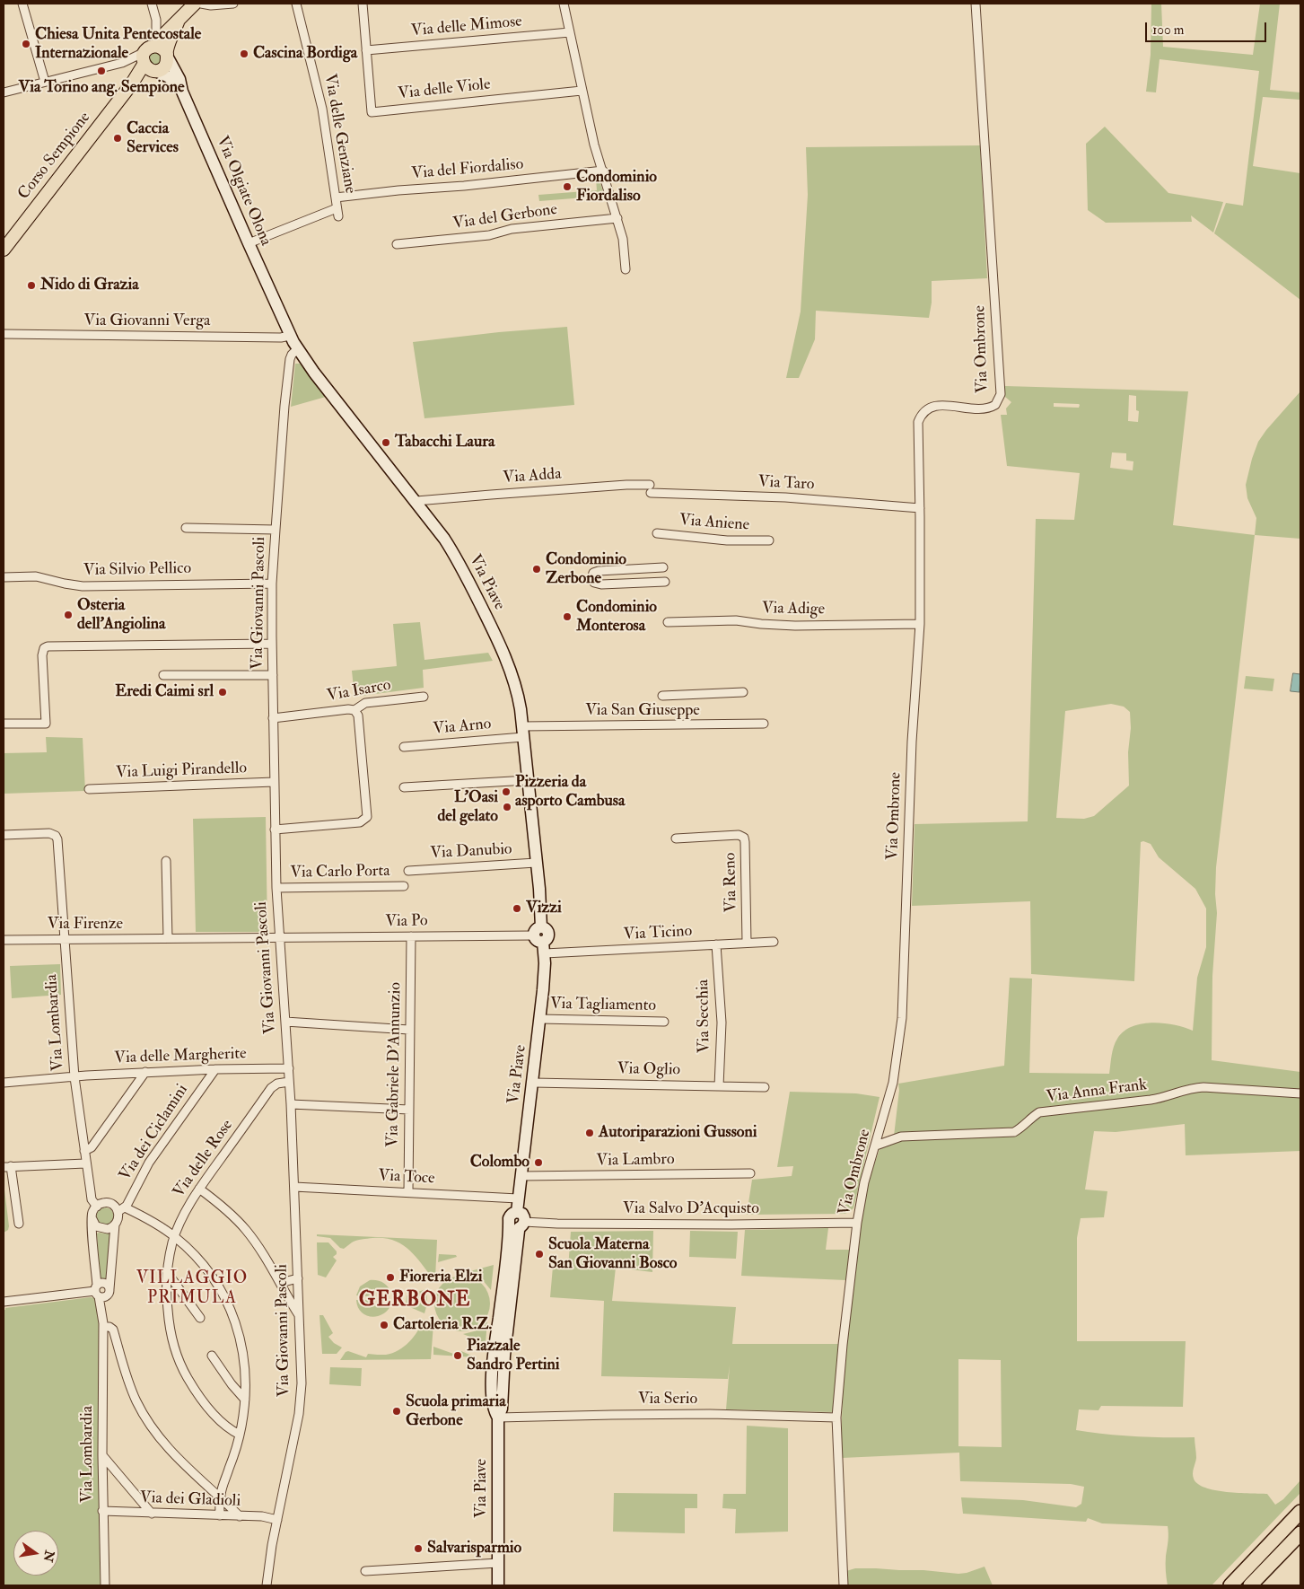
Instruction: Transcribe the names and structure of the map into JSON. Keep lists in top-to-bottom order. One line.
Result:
{"streets":{"main road":["Corso Sempione"],"street":["Via delle Mimose","Via delle Viole","Via delle Genziane","Via del Fiordaliso","Via Olgiate Olona","Via del Gerbone","Via Giovanni Verga","Via Ombrone","Via Adda","Via Taro","Via Aniene","Via Silvio Pellico","Via Piave","Via Giovanni Pascoli","Via Adige","Via Isarco","Via San Giuseppe","Via Arno","Via Luigi Pirandello","Via Danubio","Via Carlo Porta","Via Reno","Via Po","Via Firenze","Via Ticino","Via Tagliamento","Via Secchia","Via Lombardia","Via delle Margherite","Via Gabriele D'Annunzio","Via Oglio","Via Anna Frank","Via dei Ciclamini","Via delle Rose","Via Lambro","Via Toce","Via Salvo D'Acquisto","Via Serio","Via dei Gladioli"]},"crossings":[["Via delle Mimose","Via delle Viole"],["Via delle Genziane","Via del Fiordaliso"],["Via delle Genziane","Via Olgiate Olona"],["Corso Sempione","Via Olgiate Olona"],["Via Olgiate Olona","Via Piave"],["Via Giovanni Verga","Via Piave"],["Via Ombrone","Via Taro"],["Via Ombrone","Via Adige"],["Via Ombrone","Via Anna Frank"],["Via Ombrone","Via Salvo D'Acquisto"],["Via Ombrone","Via Serio"],["Via Adda","Via Taro"],["Via Adda","Via Piave"],["Via Silvio Pellico","Via Giovanni Pascoli"],["Via Piave","Via Giovanni Pascoli"],["Via Piave","Via San Giuseppe"],["Via Piave","Via Arno"],["Via Piave","Via Danubio"],["Via Piave","Via Po"],["Via Piave","Via Ticino"],["Via Piave","Via Tagliamento"],["Via Piave","Via Oglio"],["Via Piave","Via Lambro"],["Via Piave","Via Toce"],["Via Piave","Via Salvo D'Acquisto"],["Via Piave","Via Serio"],["Via Giovanni Pascoli","Via Isarco"],["Via Giovanni Pascoli","Via Luigi Pirandello"],["Via Giovanni Pascoli","Via Carlo Porta"],["Via Giovanni Pascoli","Via Po"],["Via Giovanni Pascoli","Via Firenze"],["Via Giovanni Pascoli","Via delle Margherite"],["Via Giovanni Pascoli","Via delle Rose"],["Via Giovanni Pascoli","Via Toce"],["Via Giovanni Pascoli","Via dei Gladioli"],["Via San Giuseppe","Via Arno"],["Via Reno","Via Ticino"],["Via Po","Via Firenze"],["Via Po","Via Gabriele D'Annunzio"],["Via Firenze","Via Lombardia"],["Via Ticino","Via Secchia"],["Via Secchia","Via Oglio"],["Via Lombardia","Via delle Margherite"],["Via Lombardia","Via dei Ciclamini"],["Via Lombardia","Via dei Gladioli"],["Via delle Margherite","Via dei Ciclamini"],["Via Gabriele D'Annunzio","Via Toce"]],"districts":["VILLAGGIO PRIMULA","GERBONE"],"places":["Chiesa Unita Pentecostale Internazionale","Cascina Bordiga","Via Torino ang. Sempione","Caccia Services","Condominio Fiordaliso","Nido di Grazia","Tabacchi Laura","Condominio Zerbone","Osteria dell'Angiolina","Condominio Monterosa","Eredi Caimi srl","Pizzeria da asporto Cambusa","L'Oasi del gelato","Vizzi","Autoriparazioni Gussoni","Colombo","Scuola Materna San Giovanni Bosco","Fioreria Elzi","Cartoleria R.Z.","Piazzale Sandro Pertini","Scuola primaria Gerbone","Salvarisparmio"],"scale_bar":"100 m","north":"right"}
